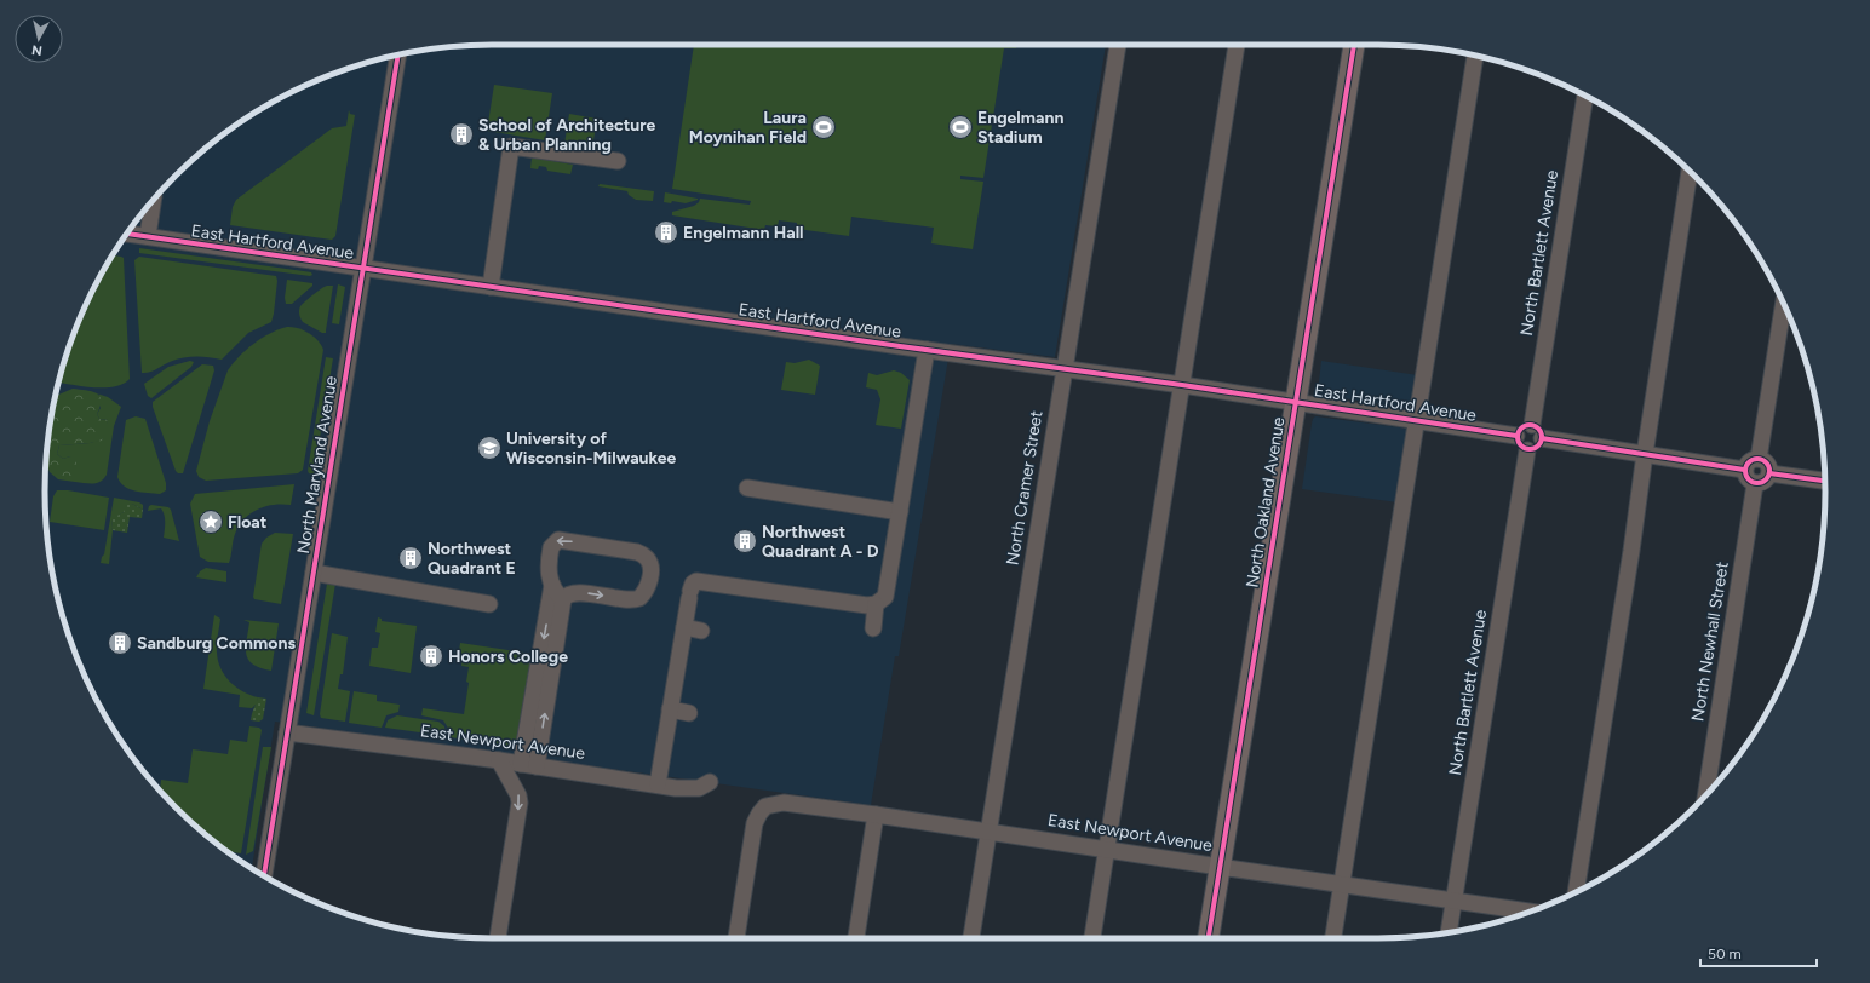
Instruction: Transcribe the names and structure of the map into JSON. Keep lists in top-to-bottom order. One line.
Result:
{"streets":{"main road":["North Oakland Avenue"],"street":["East Hartford Avenue","North Bartlett Avenue","North Maryland Avenue","North Cramer Street","North Newhall Street","East Newport Avenue"]},"crossings":[["East Hartford Avenue","North Bartlett Avenue"],["East Hartford Avenue","North Maryland Avenue"],["East Hartford Avenue","North Cramer Street"],["East Hartford Avenue","North Oakland Avenue"],["North Bartlett Avenue","East Newport Avenue"],["North Maryland Avenue","East Newport Avenue"],["North Cramer Street","East Newport Avenue"],["North Oakland Avenue","East Newport Avenue"]],"places":{"sports":["Laura Moynihan Field","Engelmann Stadium"],"building":["School of Architecture & Urban Planning","Engelmann Hall","Northwest Quadrant A - D","Northwest Quadrant E","Sandburg Commons","Honors College"],"school or university":["University of Wisconsin-Milwaukee"],"place":["Float"]},"scale_bar":"50 m","north":"bottom"}
